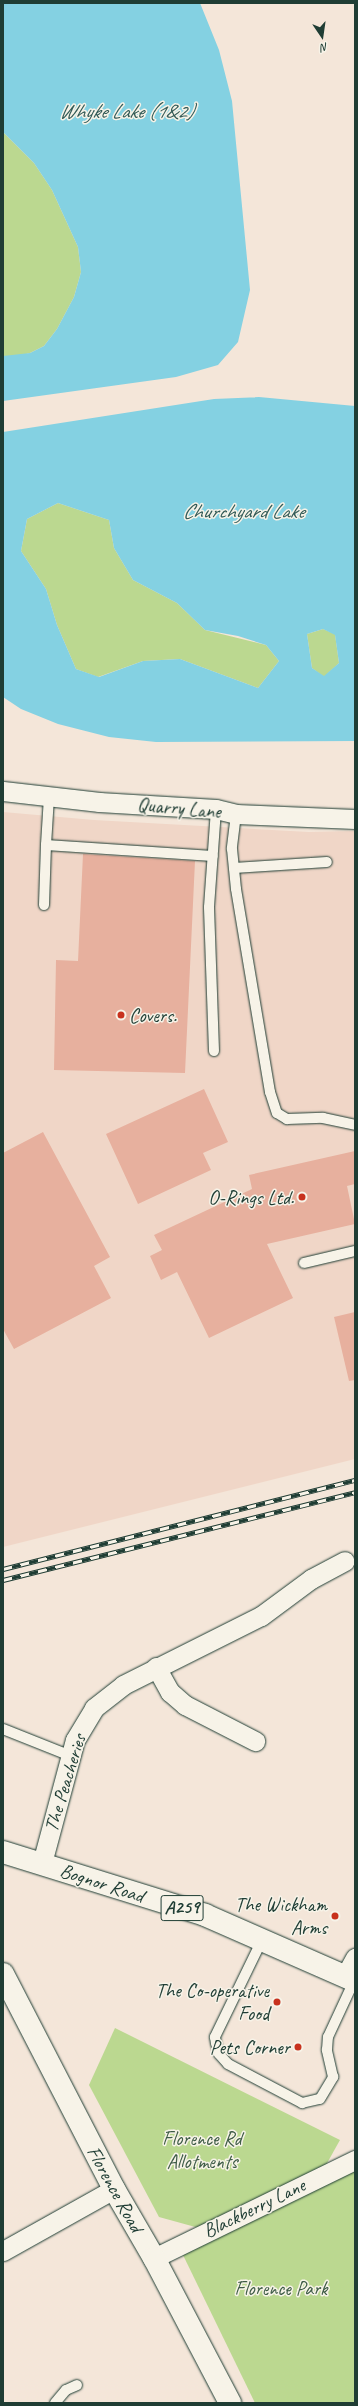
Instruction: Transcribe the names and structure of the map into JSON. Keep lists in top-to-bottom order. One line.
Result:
{"streets":{"street":["Quarry Lane","The Peacheries","Bognor Road","A259","Florence Road","Blackberry Lane"]},"crossings":[["The Peacheries","Bognor Road"],["Florence Road","Blackberry Lane"]],"water":["Whyke Lake (1&2)","Churchyard Lake"],"parks":["Florence Rd Allotments","Florence Park"],"places":["Covers.","O-Rings Ltd.","The Wickham Arms","The Co-operative Food","Pets Corner"],"north":"bottom"}
